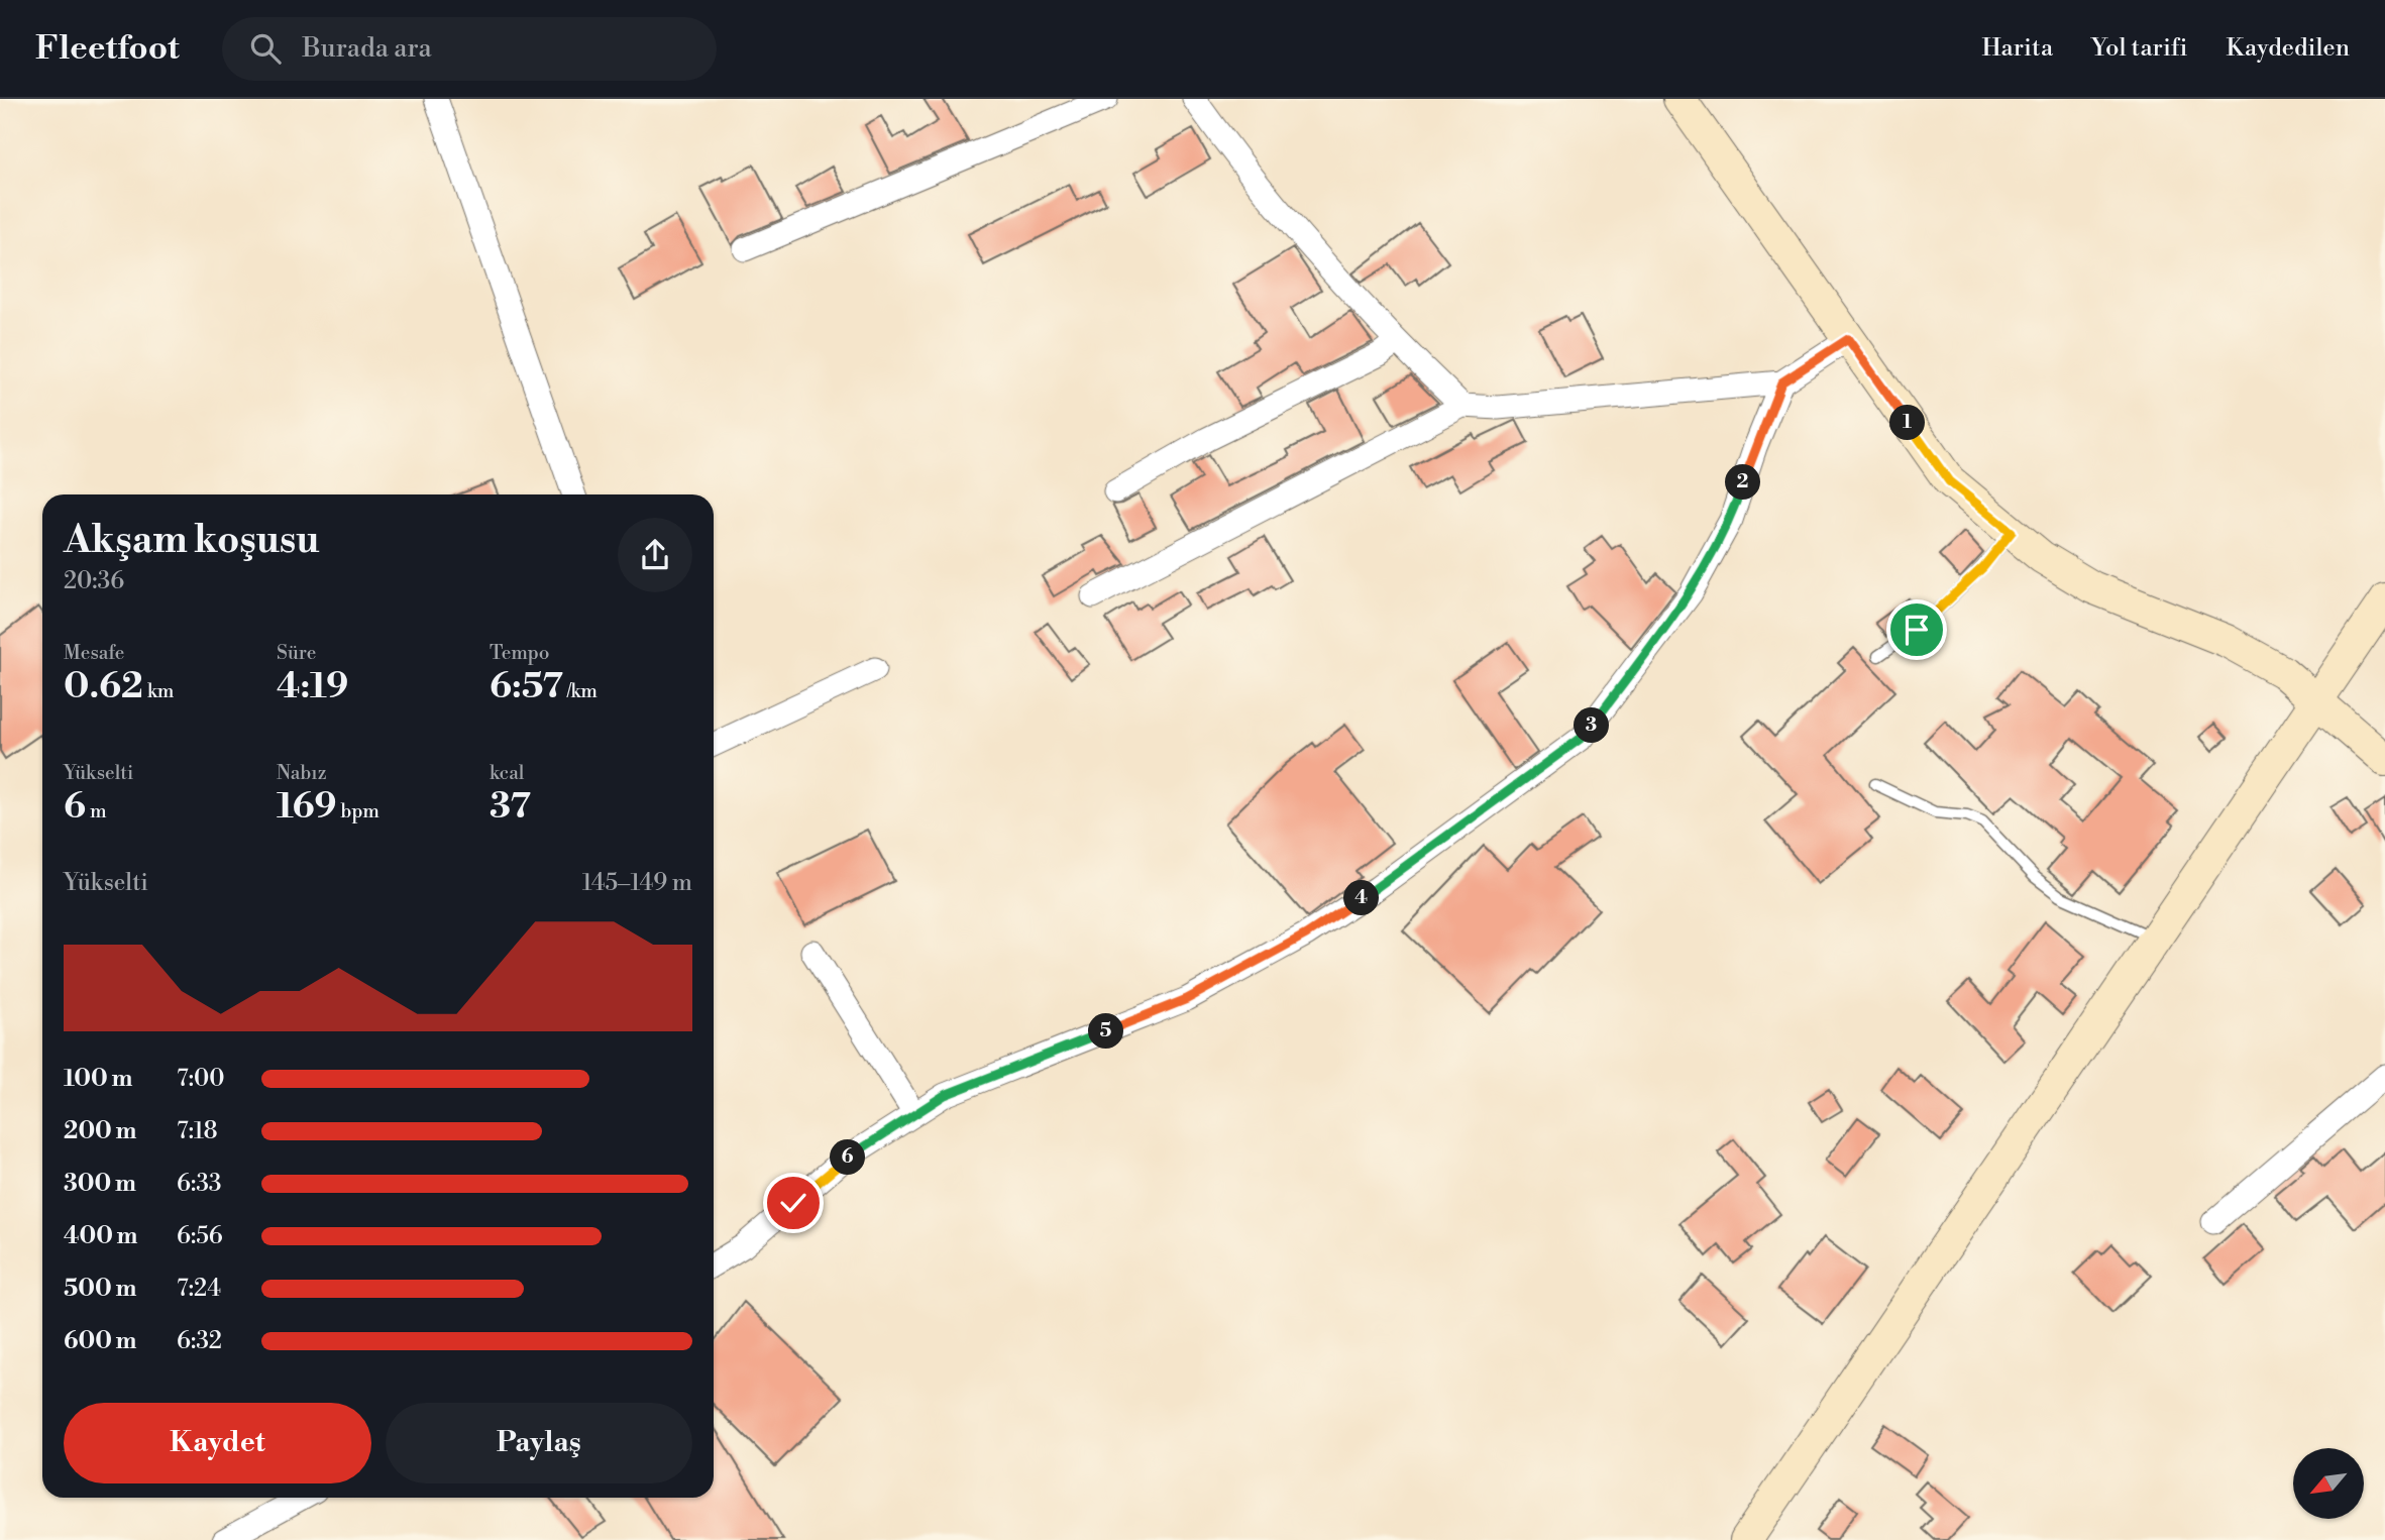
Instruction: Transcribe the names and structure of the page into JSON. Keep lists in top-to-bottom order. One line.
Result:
{"north":"bottom left","page":{"header":"Fleetfoot","search":"Burada ara","nav":["Harita","Yol tarifi","Kaydedilen"],"pins":["1","2","3","4","5","6"],"heading":["Akşam koşusu","20:36"],"stats":[["Mesafe","0.62 km"],["Süre","4:19"],["Tempo","6:57 /km"],["Yükselti","6 m"],["Nabız","169 bpm"],["kcal","37"]],"chart":["Yükselti","145–149 m"],"list":[{"name":"100 m","note":"7:00"},{"name":"200 m","note":"7:18"},{"name":"300 m","note":"6:33"},{"name":"400 m","note":"6:56"},{"name":"500 m","note":"7:24"},{"name":"600 m","note":"6:32"}],"buttons":["Kaydet","Paylaş"]}}
